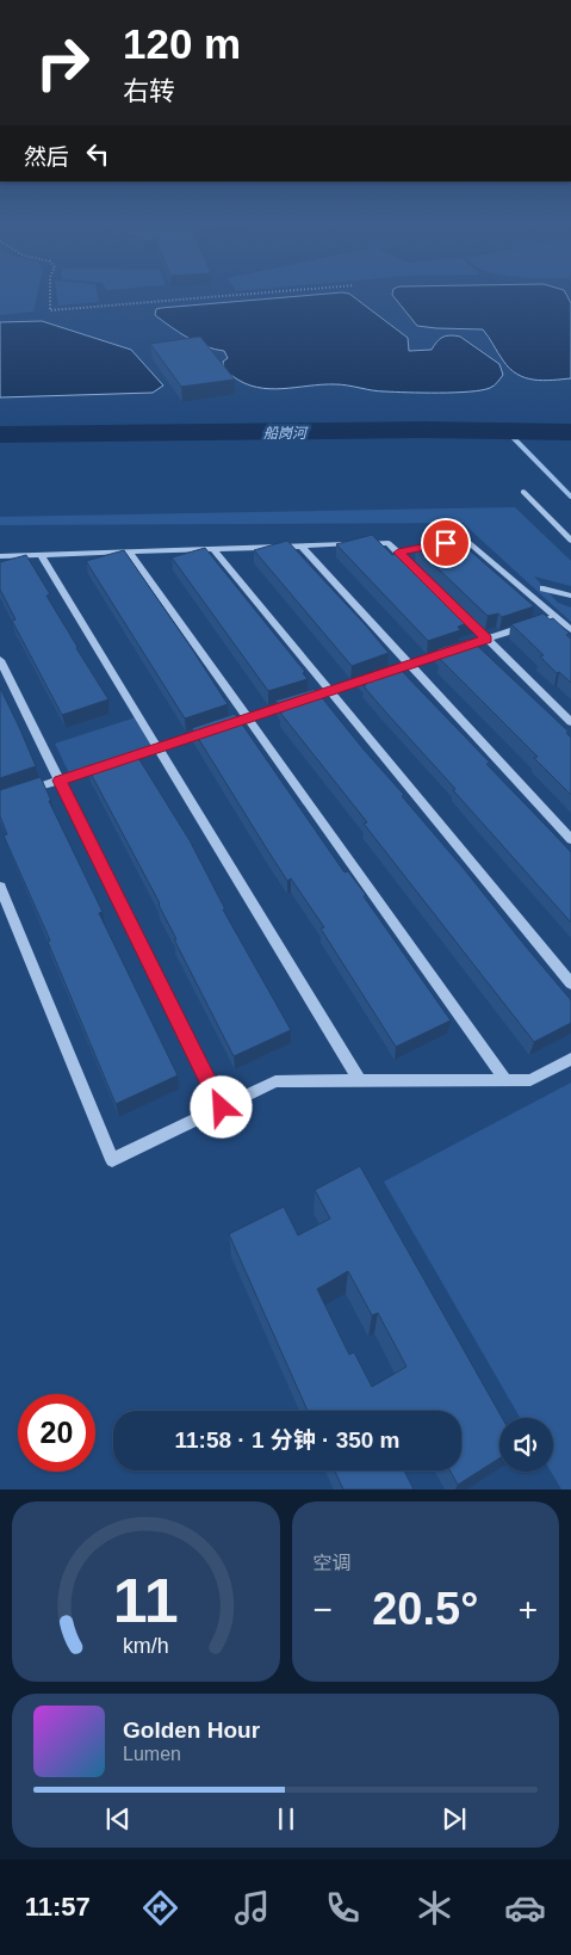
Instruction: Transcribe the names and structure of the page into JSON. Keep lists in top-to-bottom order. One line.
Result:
{"water":["船岗河"],"page":{"turn":["120 m","右转"],"then":"然后","limit":"20","trip":"11:58 · 1 分钟 · 350 m","tile":"空调","heat":["−","20.5°","+"],"song":["Golden Hour","Lumen"],"tabs":"11:57","gauge":["11","km/h"]}}
